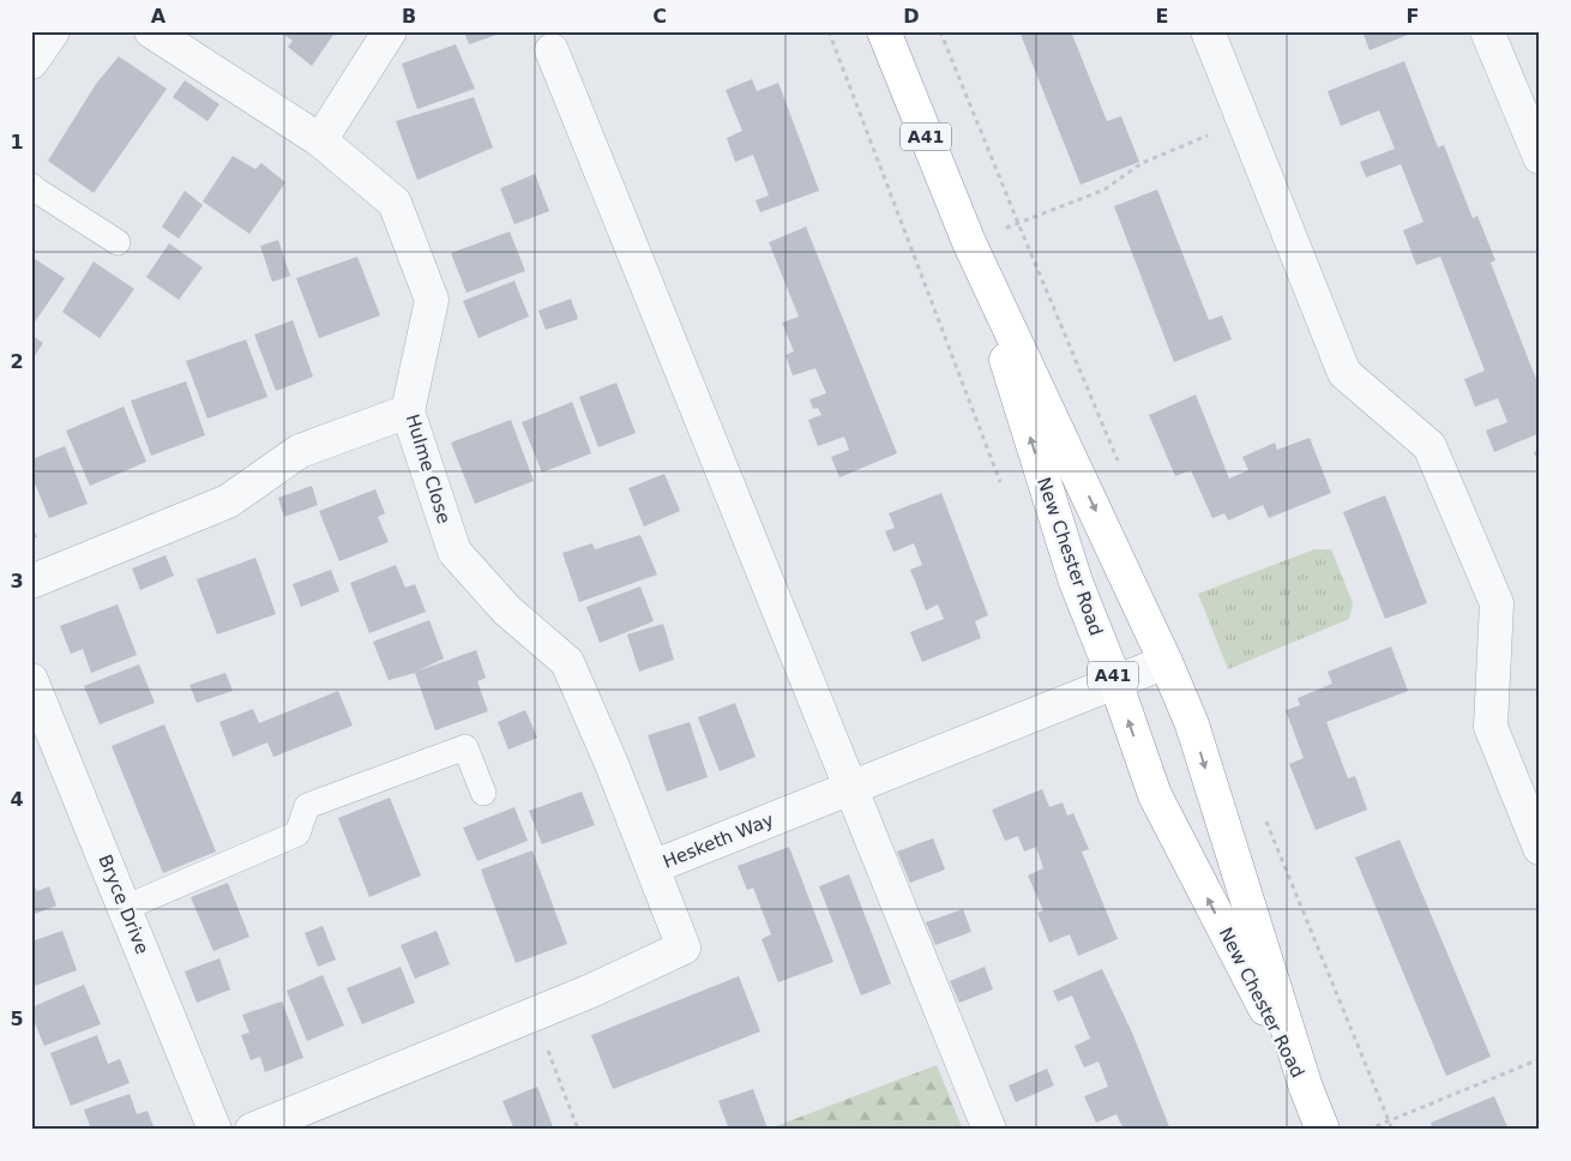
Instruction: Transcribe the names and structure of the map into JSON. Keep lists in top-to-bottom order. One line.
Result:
{"streets":{"highway":["A41","New Chester Road"],"street":["Hulme Close","Hesketh Way","Bryce Drive"]},"crossings":[["Hulme Close","Hesketh Way"],["New Chester Road","Hesketh Way"]],"grid":{"columns":["A","B","C","D","E","F"],"rows":["1","2","3","4","5"]}}
